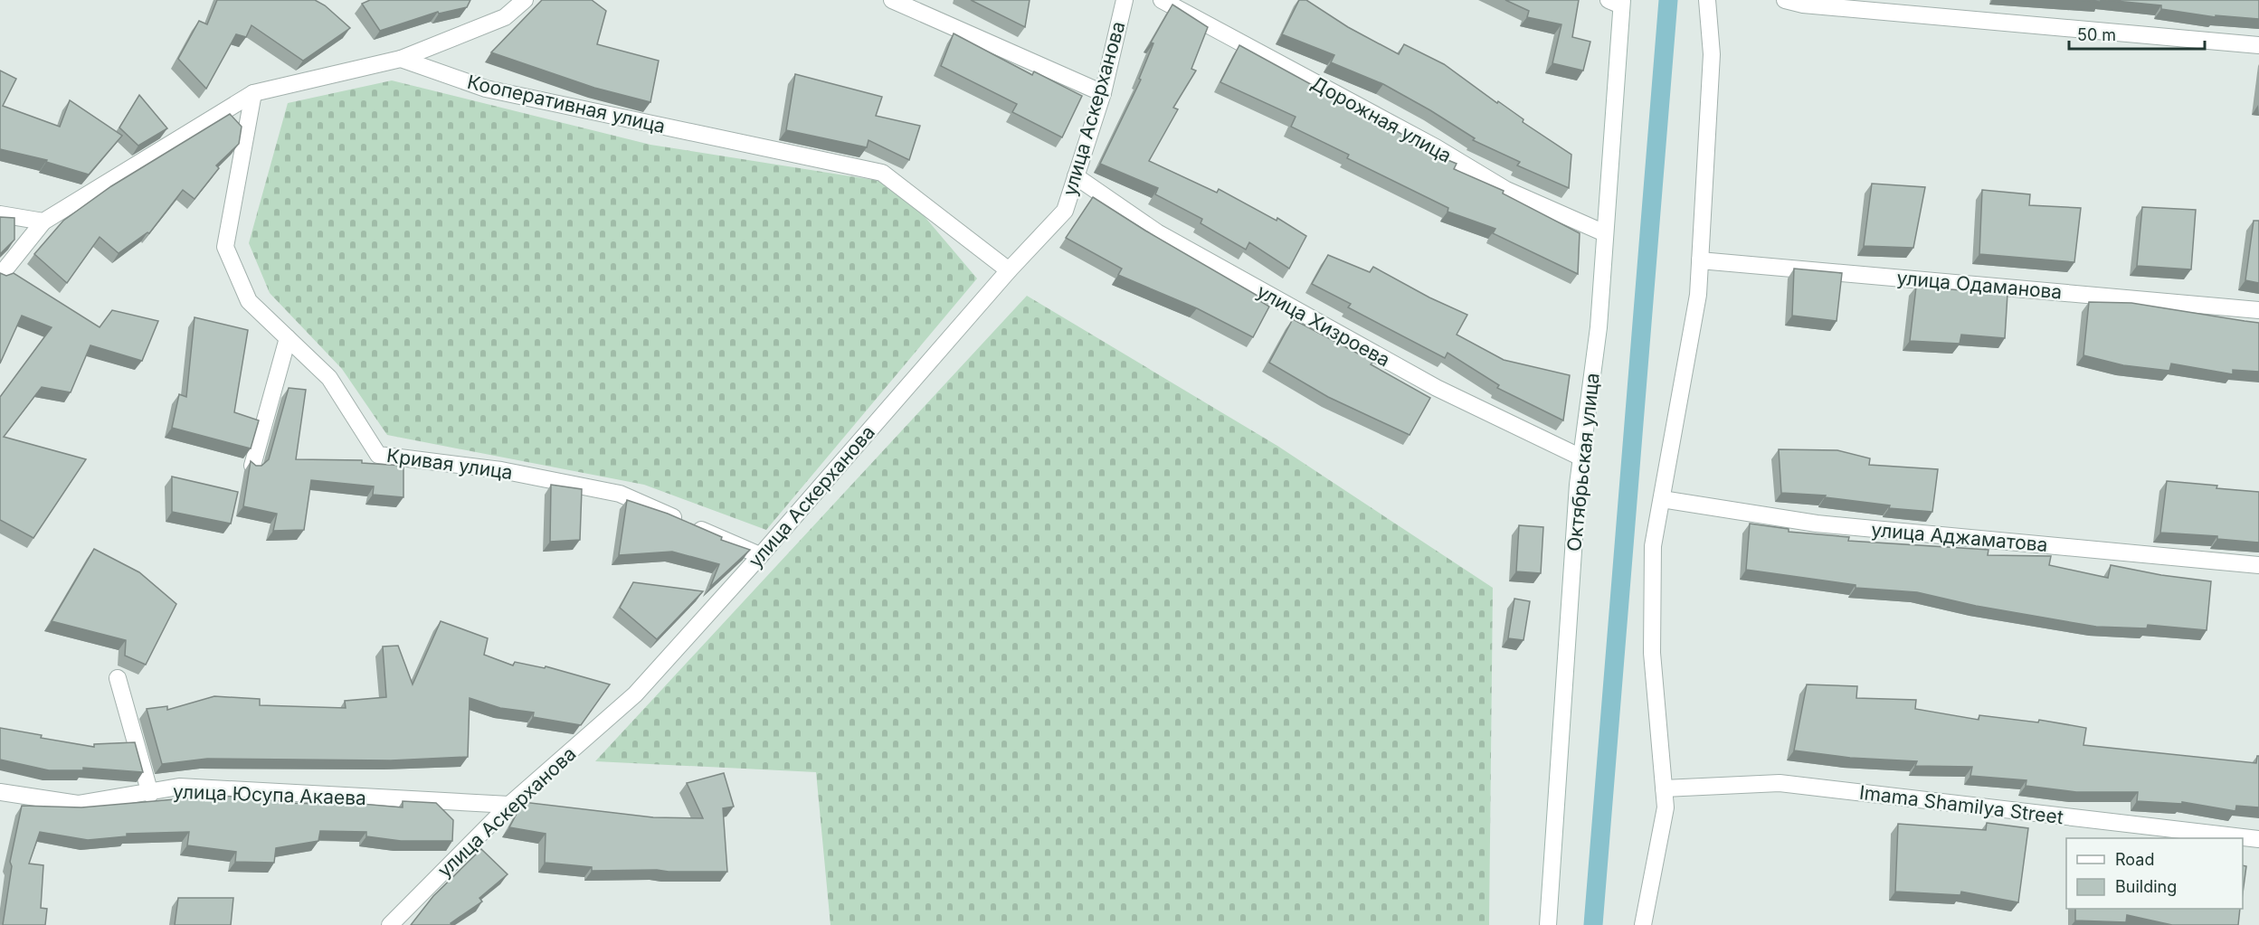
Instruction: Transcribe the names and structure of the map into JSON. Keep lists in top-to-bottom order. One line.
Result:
{"streets":{"street":["Кооперативная улица","улица Аскерханова","Дорожная улица","улица Одаманова","улица Хизроева","Октябрьская улица","Кривая улица","улица Аджаматова","улица Юсупа Акаева","Imama Shamilya Street"]},"crossings":[["Кооперативная улица","улица Аскерханова"],["улица Аскерханова","улица Хизроева"],["улица Аскерханова","Кривая улица"],["улица Аскерханова","улица Юсупа Акаева"],["Дорожная улица","Октябрьская улица"],["улица Хизроева","Октябрьская улица"]],"legend":["Road","Building"],"scale_bar":"50 m"}
